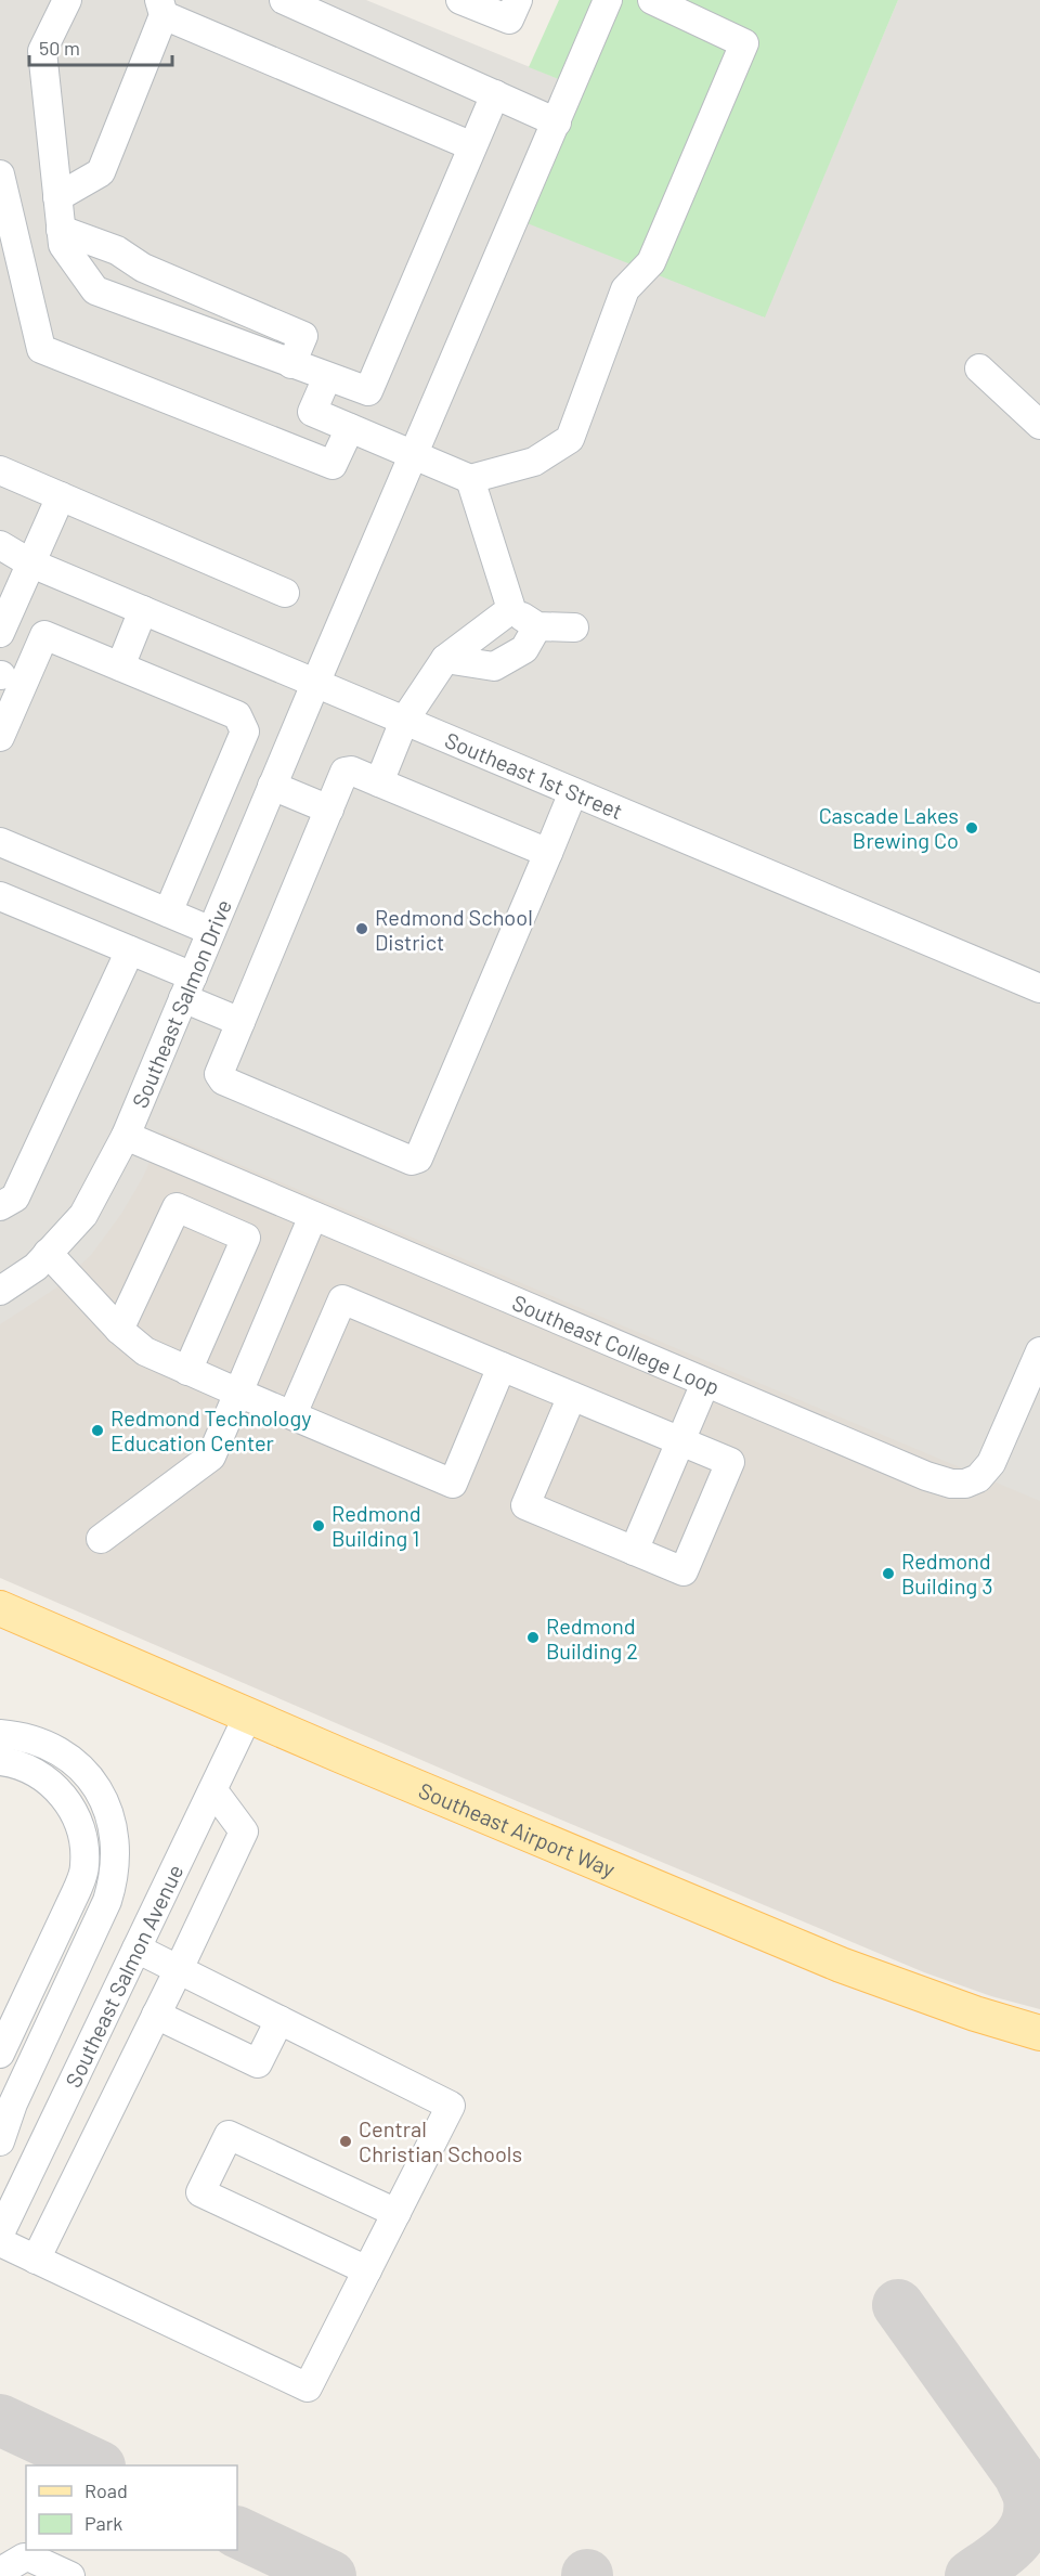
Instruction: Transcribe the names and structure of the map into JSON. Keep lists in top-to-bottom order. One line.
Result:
{"streets":{"main road":["Southeast Airport Way"],"street":["Southeast 1st Street","Southeast Salmon Drive","Southeast College Loop","Southeast Salmon Avenue"]},"crossings":[["Southeast 1st Street","Southeast Salmon Drive"],["Southeast Salmon Drive","Southeast College Loop"],["Southeast Airport Way","Southeast Salmon Avenue"]],"places":["Cascade Lakes Brewing Co","Redmond School District","Redmond Technology Education Center","Redmond Building 1","Redmond Building 3","Redmond Building 2","Central Christian Schools"],"legend":["Road","Park"],"scale_bar":"50 m"}
